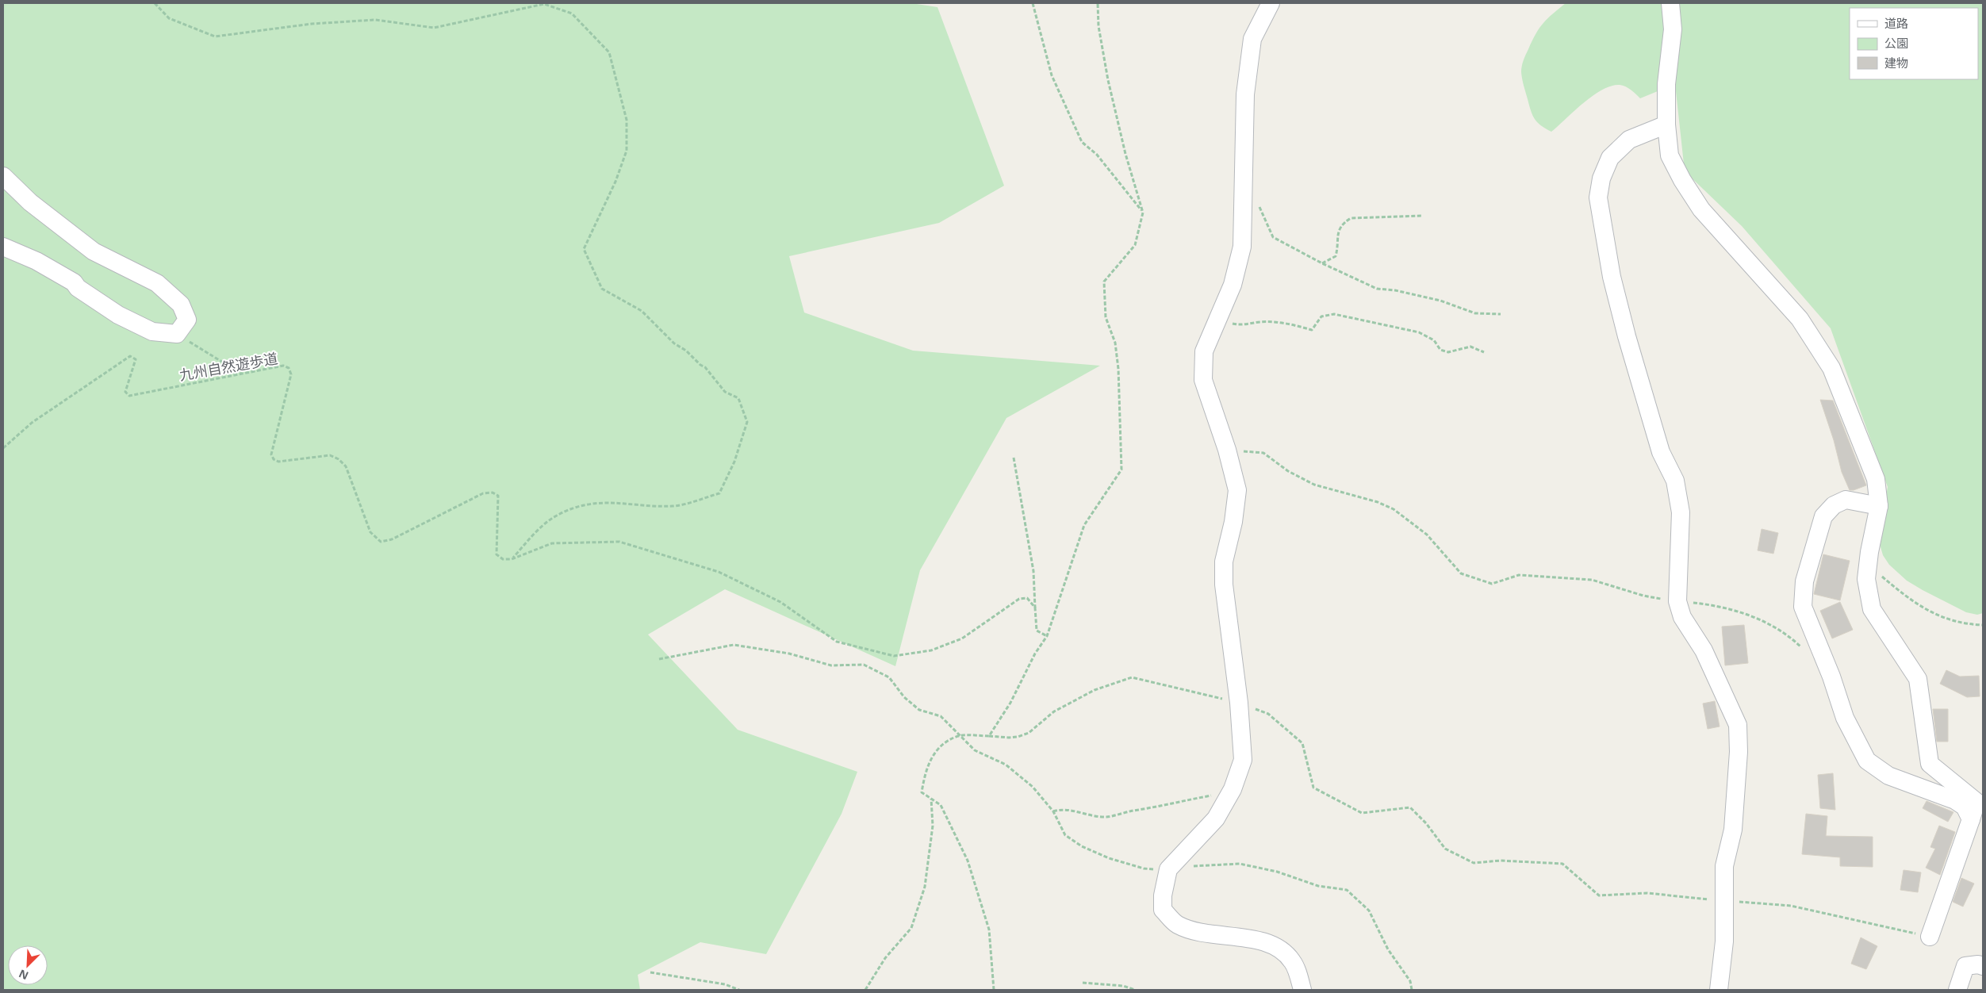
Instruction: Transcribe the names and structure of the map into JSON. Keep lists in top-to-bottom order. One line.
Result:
{"streets":{"path":["九州自然遊歩道"]},"legend":["道路","公園","建物"],"north":"bottom left"}
